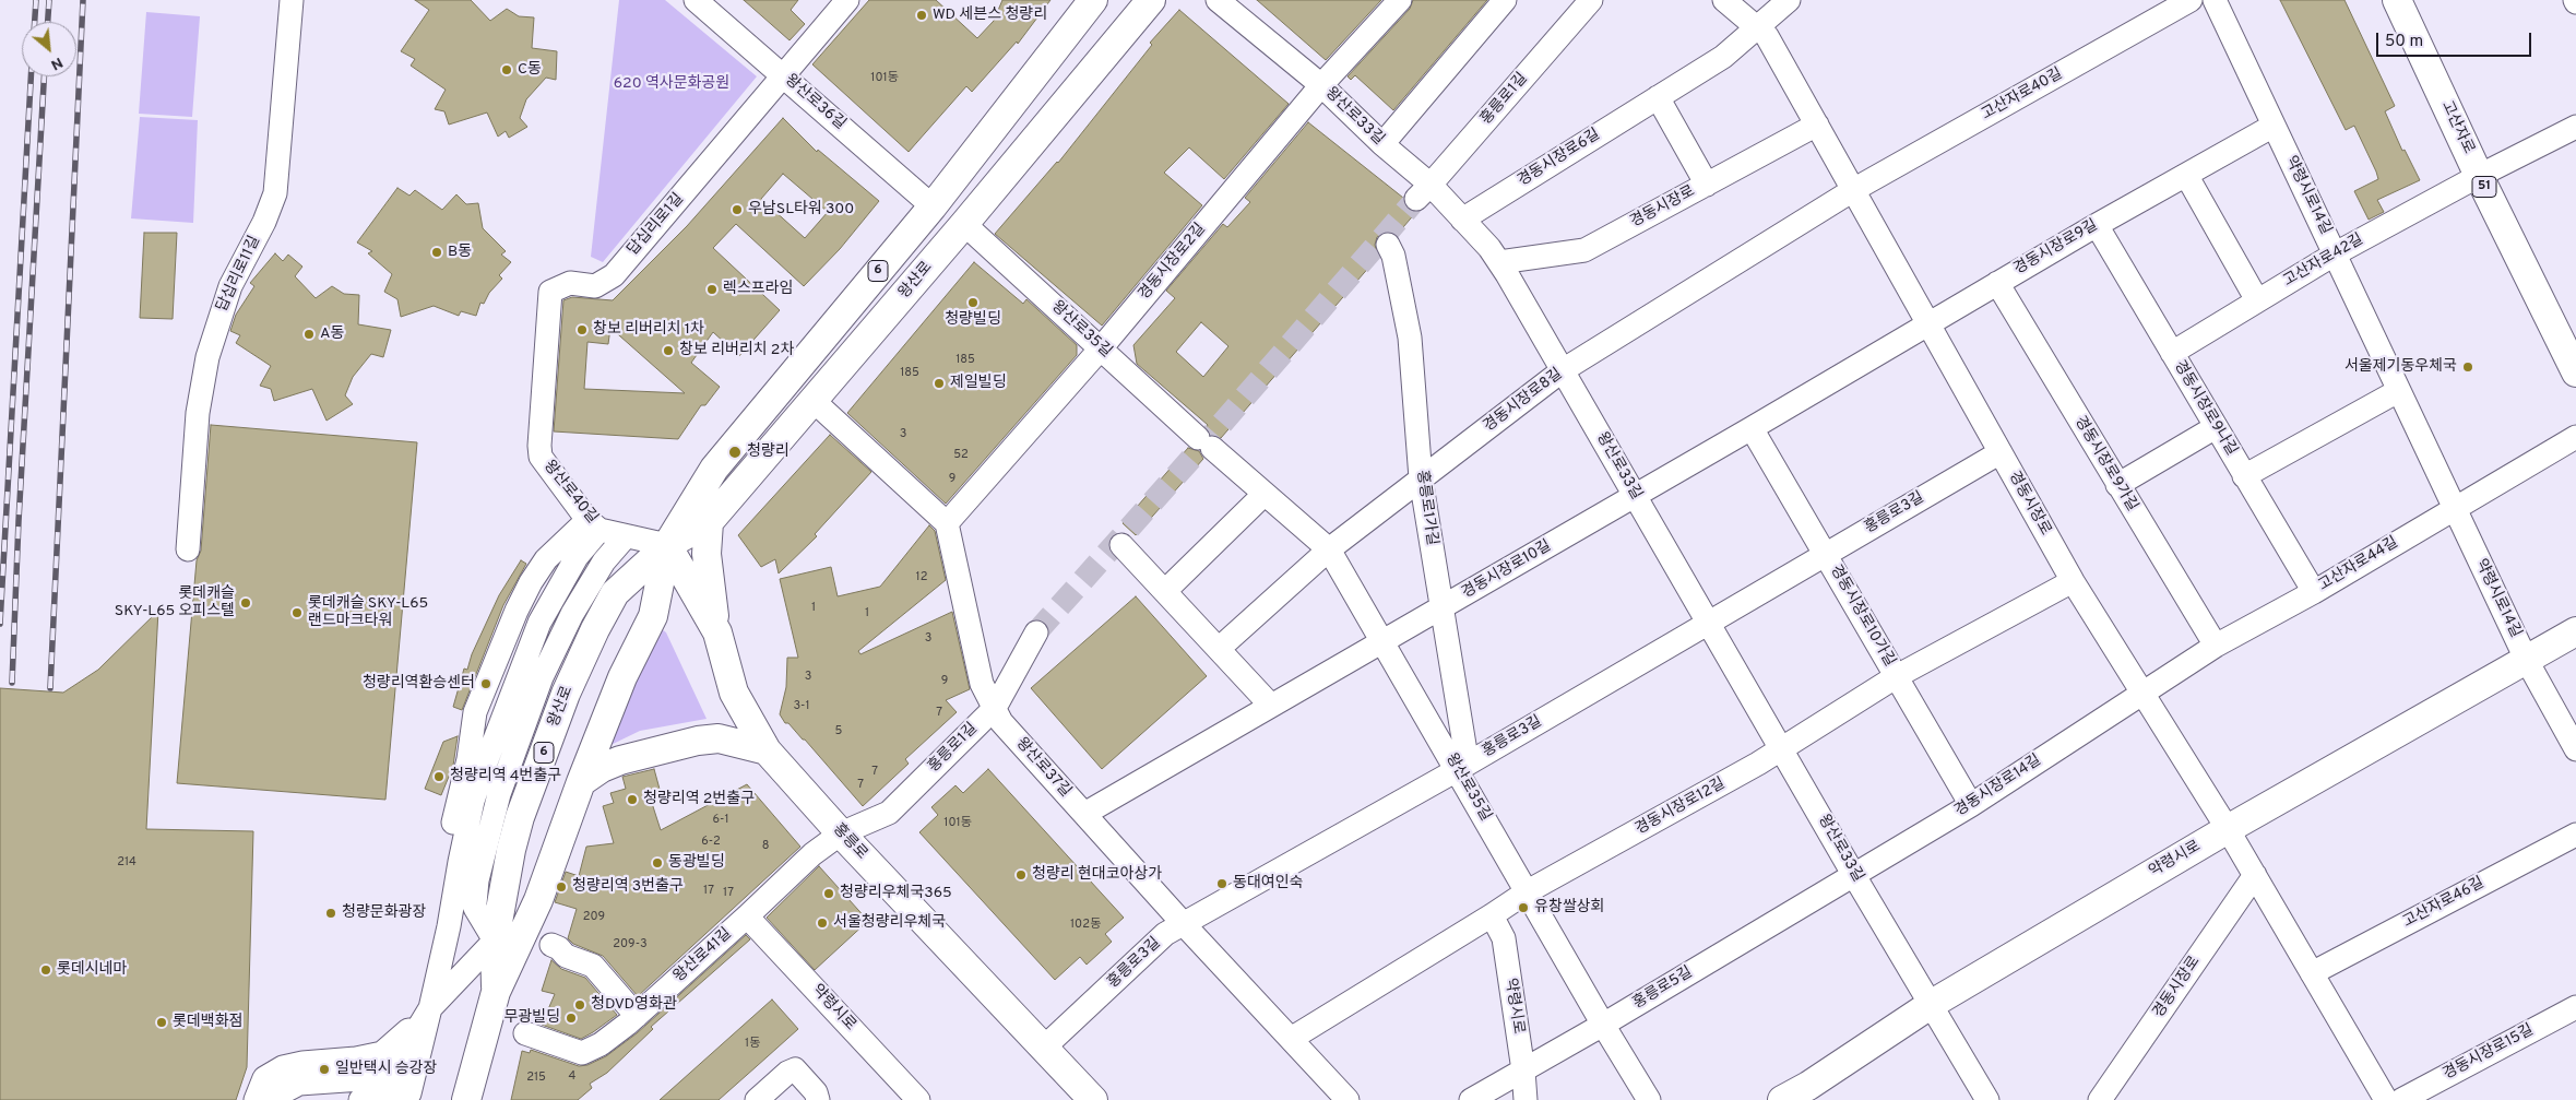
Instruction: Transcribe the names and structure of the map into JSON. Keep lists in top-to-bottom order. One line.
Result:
{"streets":{"main road":["고산자로","51","6","왕산로","홍릉로","약령시로"],"street":["고산자로40길","홍릉로1길","왕산로36길","왕산로33길","경동시장로6길","약령시로14길","경동시장로","답십리로1길","경동시장로9길","고산자로42길","경동시장로2길","답십리로11길","왕산로35길","경동시장로8길","경동시장로9나길","경동시장로9가길","왕산로40길","홍릉로1가길","홍릉로3길","고산자로44길","경동시장로10길","경동시장로10가길","왕산로37길","경동시장로14길","경동시장로12길","고산자로46길","왕산로41길","홍릉로5길","경동시장로15길"]},"crossings":[["고산자로40길","경동시장로"],["고산자로40길","경동시장로8길"],["홍릉로1길","왕산로33길"],["홍릉로1길","왕산로37길"],["홍릉로1길","홍릉로"],["홍릉로1길","왕산로41길"],["왕산로36길","답십리로1길"],["왕산로36길","왕산로"],["왕산로33길","경동시장로6길"],["왕산로33길","경동시장로"],["왕산로33길","경동시장로2길"],["왕산로33길","경동시장로8길"],["왕산로33길","홍릉로3길"],["왕산로33길","경동시장로10길"],["왕산로33길","경동시장로14길"],["왕산로33길","경동시장로12길"],["왕산로33길","약령시로"],["왕산로33길","홍릉로5길"],["고산자로","고산자로42길"],["경동시장로6길","경동시장로"],["약령시로14길","경동시장로9길"],["약령시로14길","고산자로42길"],["약령시로14길","고산자로44길"],["약령시로14길","약령시로"],["경동시장로","경동시장로9길"],["경동시장로","경동시장로8길"],["경동시장로","홍릉로3길"],["경동시장로","고산자로44길"],["경동시장로","경동시장로10길"],["경동시장로","경동시장로14길"],["경동시장로","경동시장로12길"],["경동시장로","약령시로"],["경동시장로","고산자로46길"],["답십리로1길","왕산로40길"],["경동시장로9길","경동시장로9나길"],["경동시장로9길","경동시장로9가길"],["경동시장로9길","경동시장로10길"],["고산자로42길","경동시장로9나길"],["경동시장로2길","왕산로35길"],["경동시장로2길","왕산로37길"],["왕산로","왕산로35길"],["왕산로","왕산로40길"],["왕산로","홍릉로"],["왕산로35길","경동시장로8길"],["왕산로35길","홍릉로1가길"],["왕산로35길","홍릉로3길"],["왕산로35길","경동시장로10길"],["왕산로35길","경동시장로12길"],["왕산로35길","홍릉로5길"],["경동시장로8길","홍릉로1가길"],["경동시장로9나길","고산자로44길"],["경동시장로9가길","고산자로44길"],["왕산로40길","홍릉로"],["홍릉로1가길","홍릉로3길"],["홍릉로1가길","경동시장로10길"],["홍릉로3길","경동시장로10가길"],["홍릉로3길","왕산로37길"],["홍릉로3길","홍릉로"],["고산자로44길","경동시장로14길"],["경동시장로10길","경동시장로10가길"],["경동시장로10길","왕산로37길"],["경동시장로10가길","경동시장로14길"],["경동시장로10가길","경동시장로12길"],["왕산로37길","경동시장로12길"],["경동시장로14길","홍릉로5길"],["경동시장로12길","약령시로"],["홍릉로","왕산로41길"],["약령시로","왕산로41길"],["약령시로","홍릉로5길"]],"parks":["620 역사문화공원"],"places":["WD 세븐스 청량리","C동","우남SL타워 300","B동","렉스프라임","청량빌딩","창보 리버리치 1차","A동","창보 리버리치 2차","서울제기동우체국","제일빌딩","청량리","롯데캐슬 SKY-L65 오피스텔","롯데캐슬 SKY-L65 랜드마크타워","청량리역환승센터","청량리역 4번출구","청량리역 2번출구","동광빌딩","청량리 현대코아상가","동대여인숙","청량리역 3번출구","청량리우체국365","유창쌀상회","청량문화광장","서울청량리우체국","롯데시네마","청DVD영화관","무광빌딩","롯데백화점","일반택시 승강장"],"house_numbers":["101동","185","185","3","52","9","12","1","1","3","3","9","3-1","7","5","7","7","6-1","101동","6-2","8","214","17","17","209","102동","209-3","1동","4","215"],"scale_bar":"50 m","north":"bottom right"}
